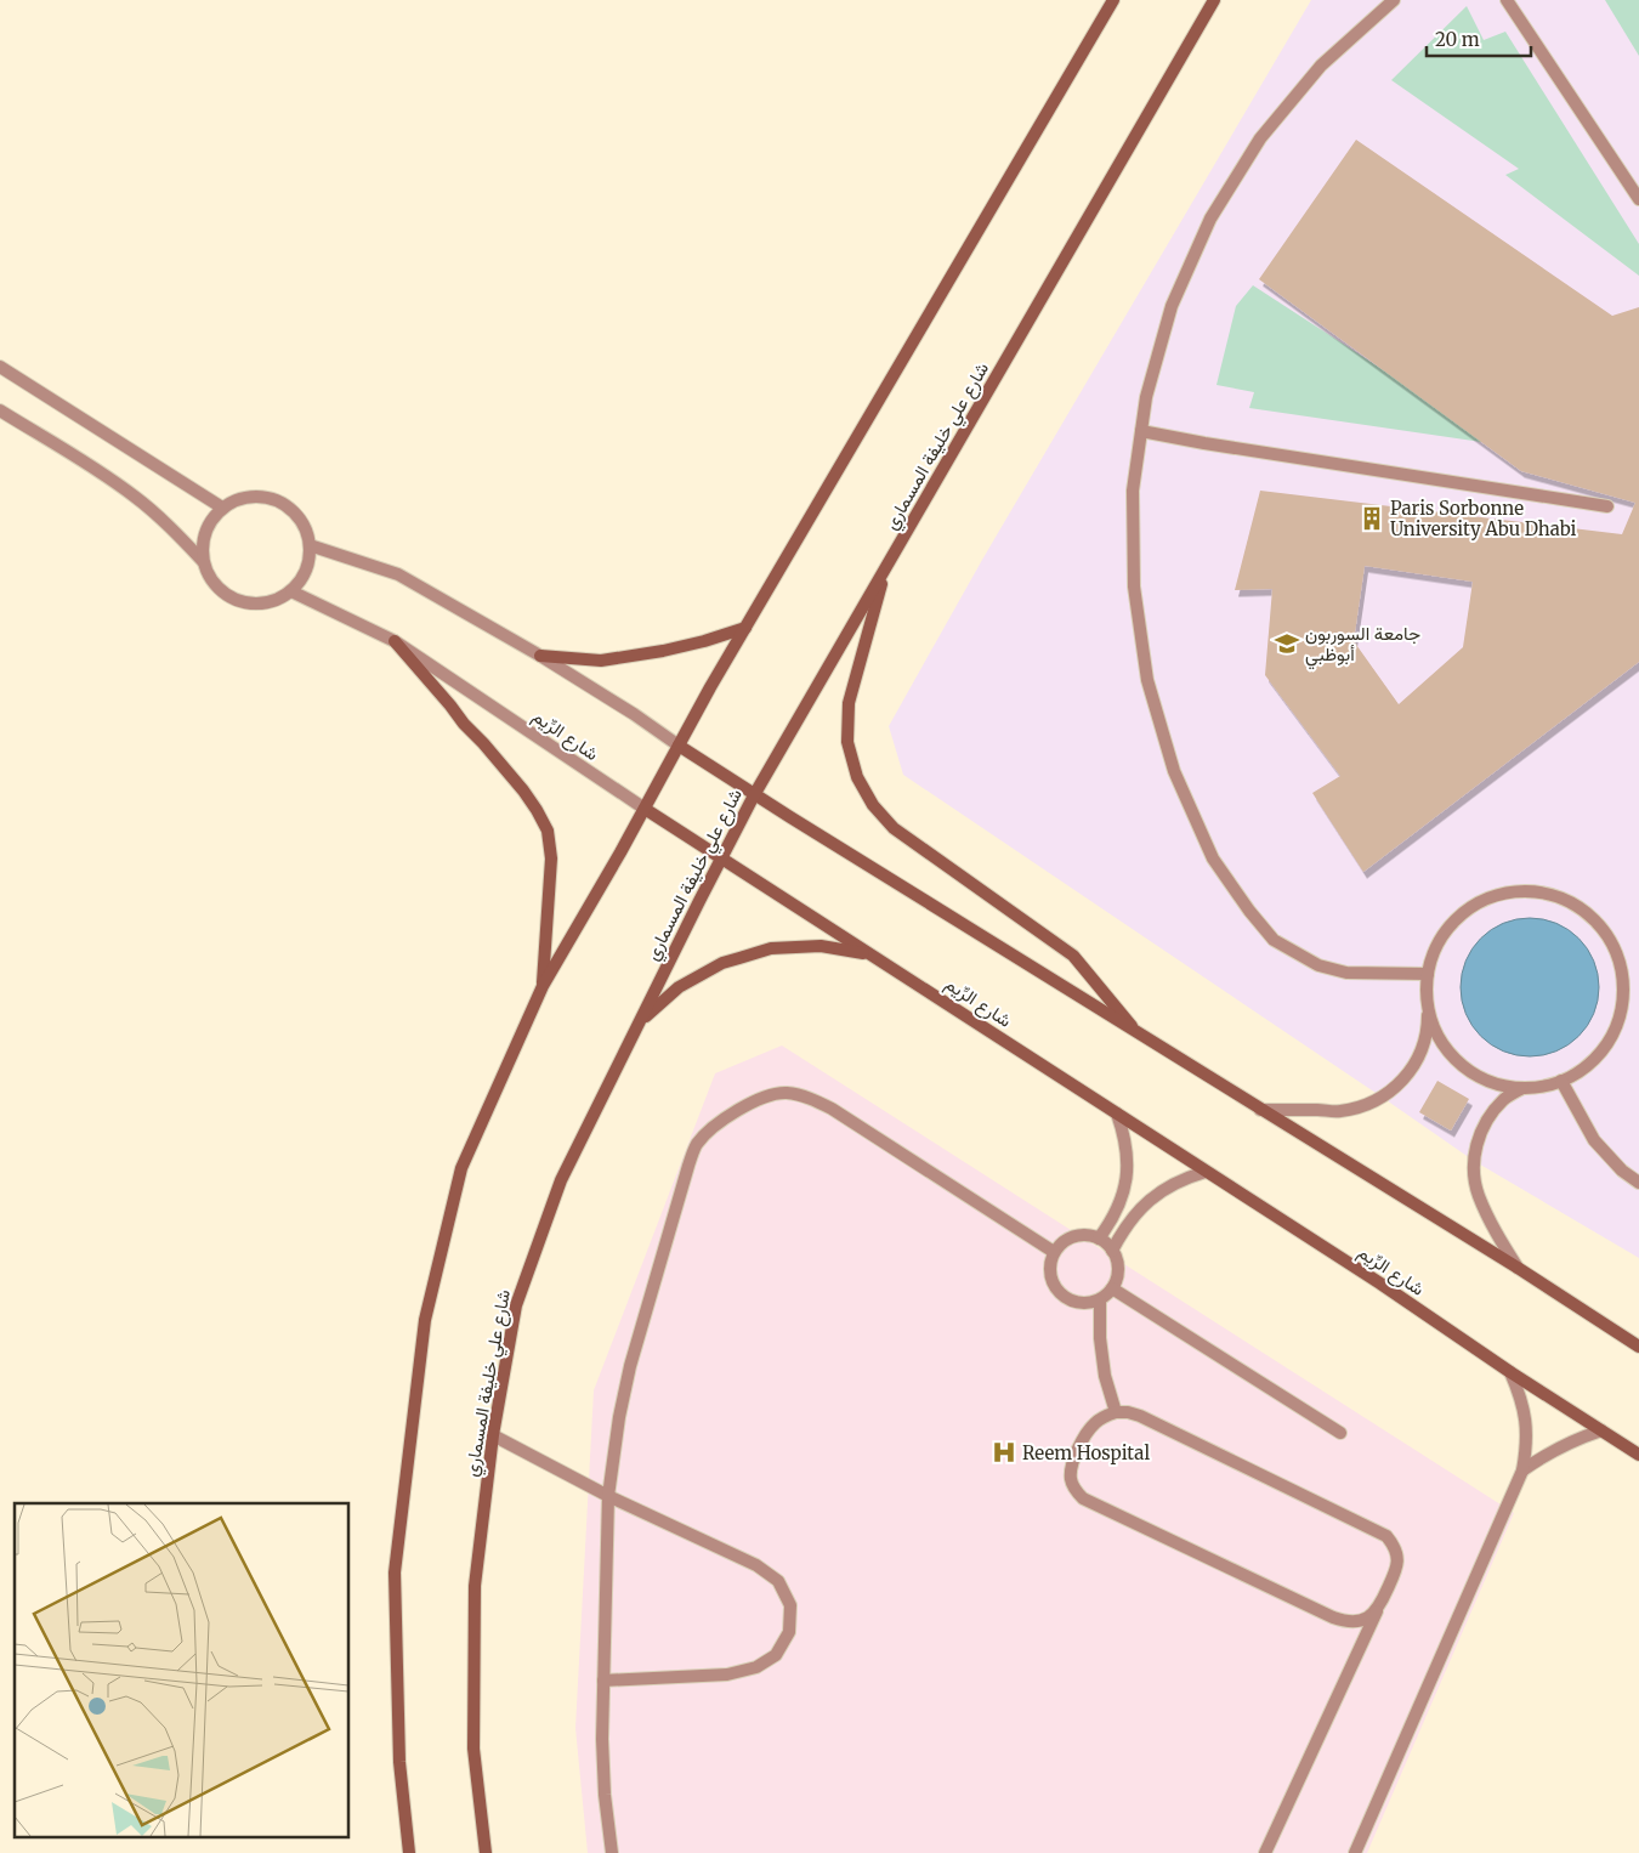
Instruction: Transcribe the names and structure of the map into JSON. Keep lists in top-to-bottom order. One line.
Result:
{"streets":{"street":["شارع علي خليفة المسماري","شارع الرِّيم"]},"crossings":[["شارع علي خليفة المسماري","شارع الرِّيم"]],"places":{"building":["Paris Sorbonne University Abu Dhabi"],"school or university":["جامعة السوربون أبوظبي"],"hospital":["Reem Hospital"]},"scale_bar":"20 m"}
